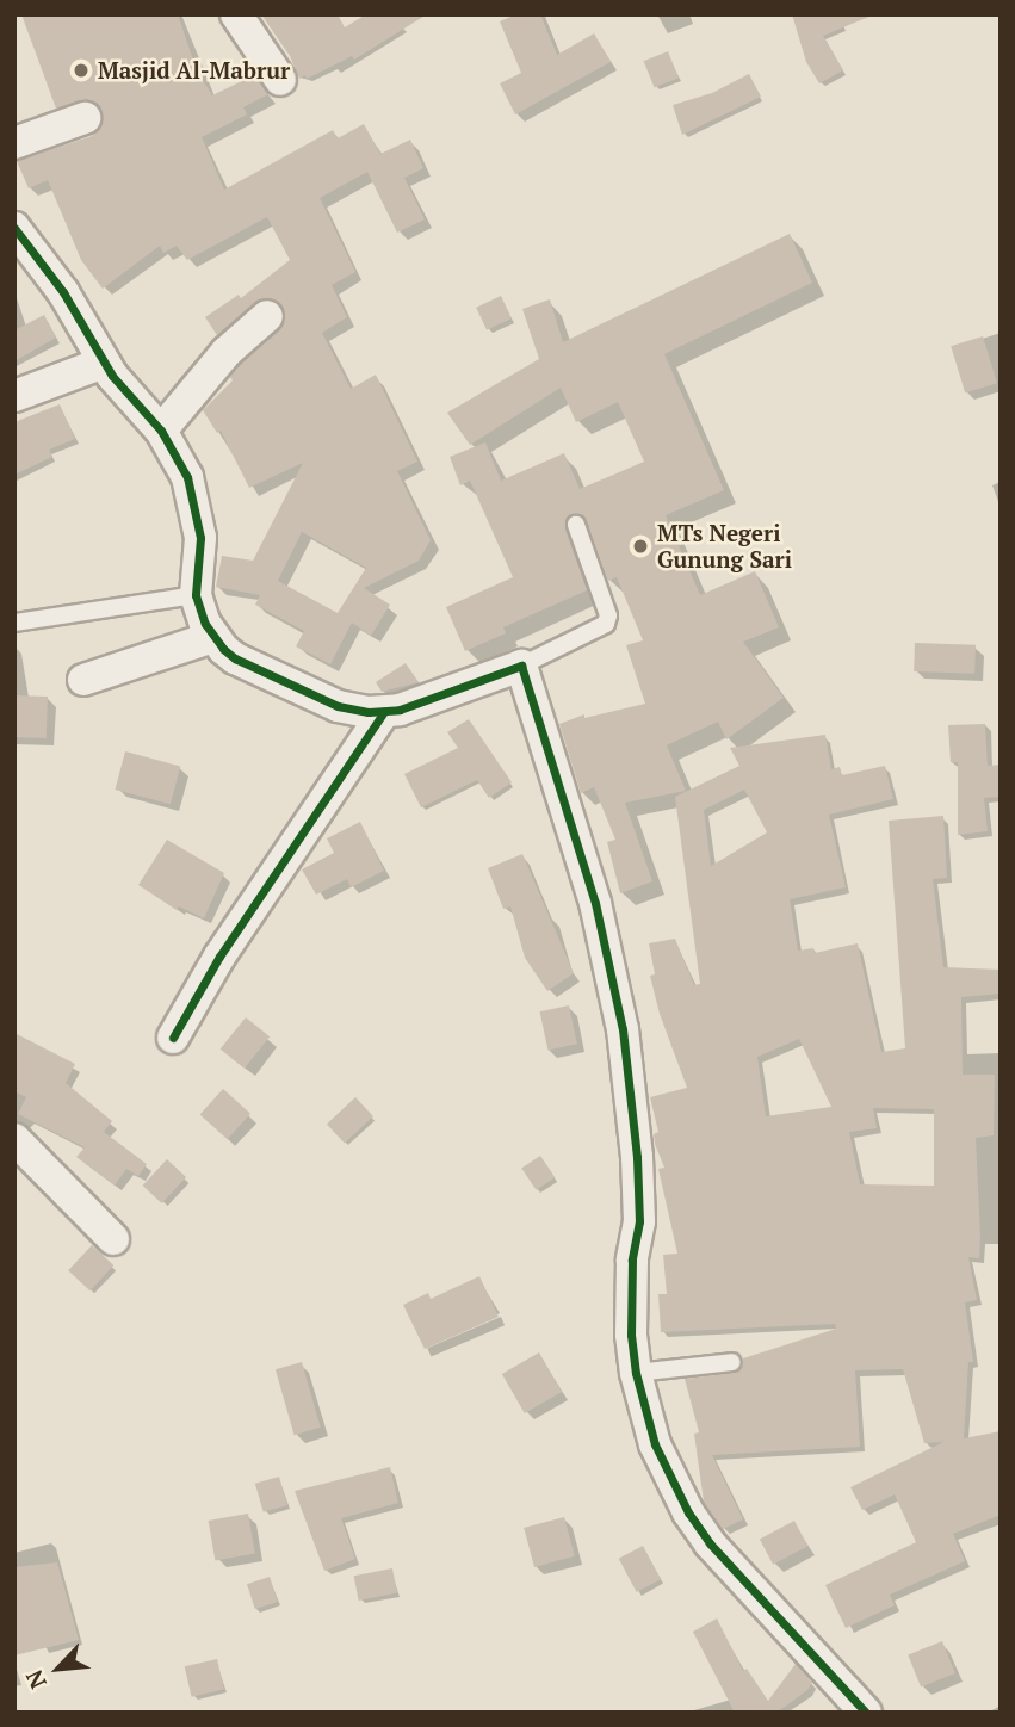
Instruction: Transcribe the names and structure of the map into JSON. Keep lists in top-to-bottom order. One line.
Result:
{"places":["Masjid Al-Mabrur","MTs Negeri Gunung Sari"],"north":"bottom left"}
